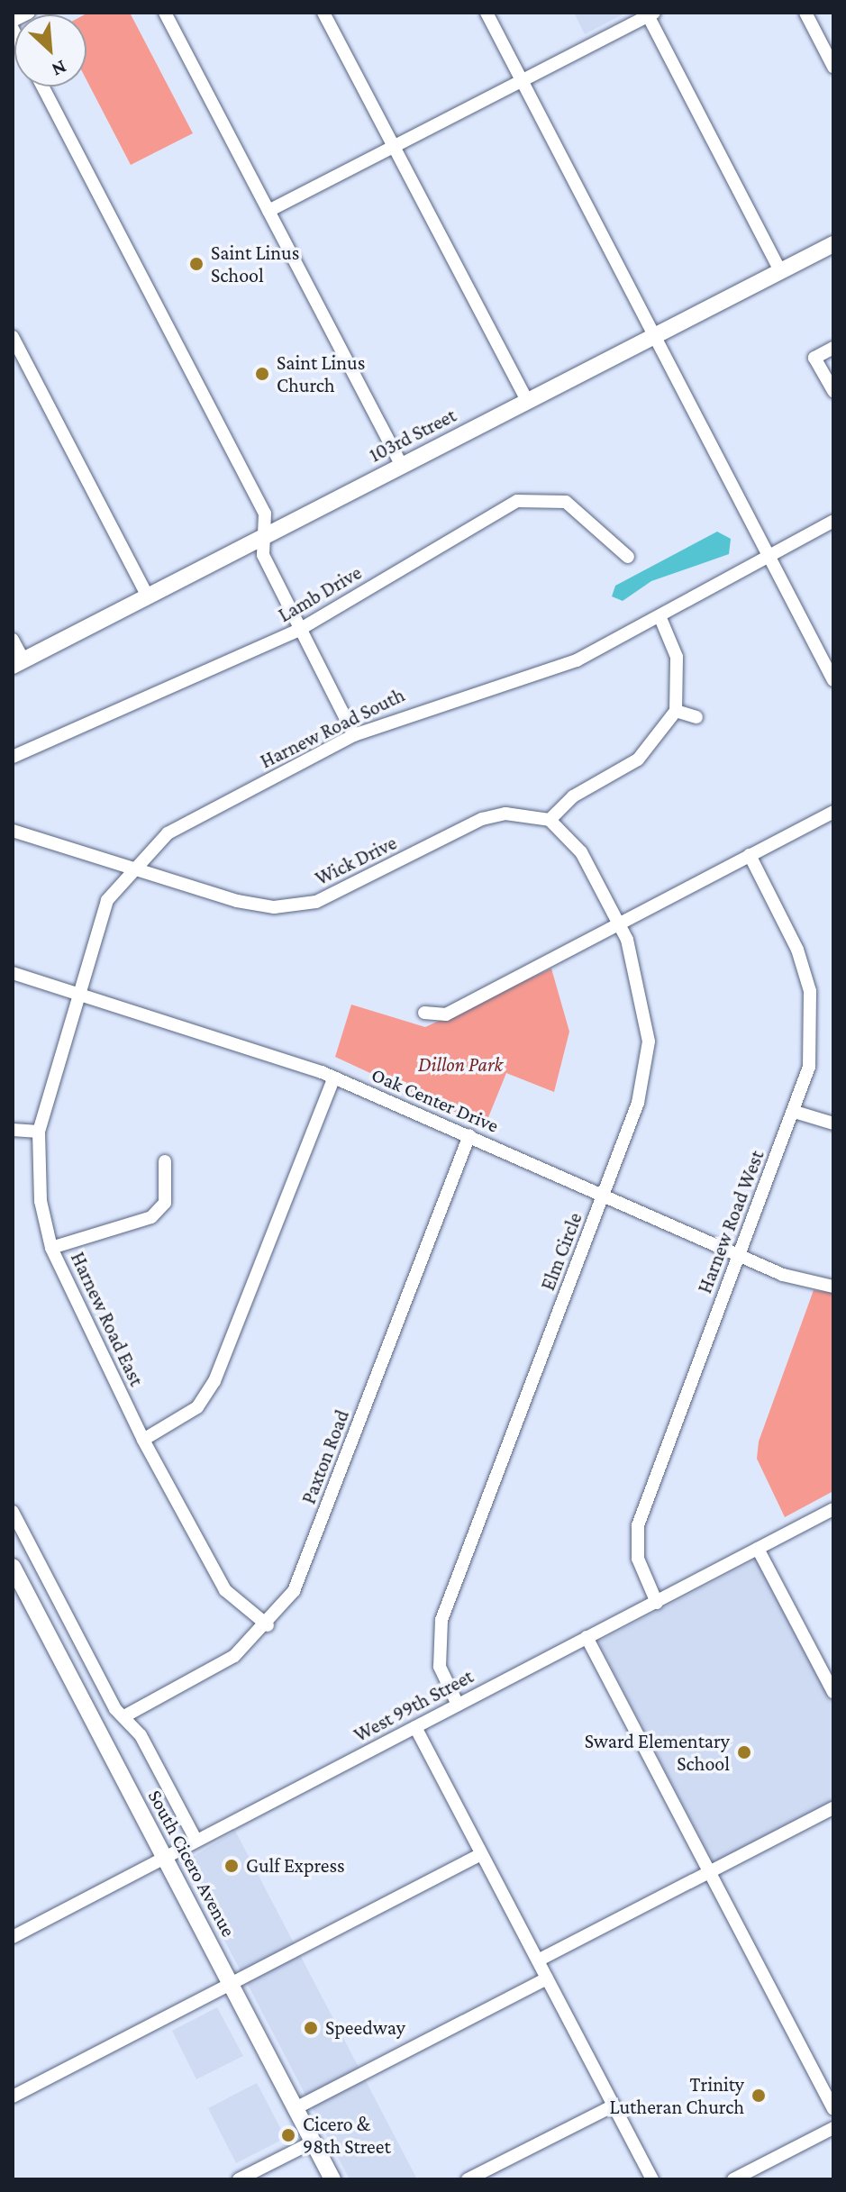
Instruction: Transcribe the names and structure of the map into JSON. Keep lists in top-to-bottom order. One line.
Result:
{"streets":{"main road":["103rd Street","South Cicero Avenue"],"street":["Lamb Drive","Harnew Road South","Wick Drive","Oak Center Drive","Harnew Road West","Elm Circle","Harnew Road East","Paxton Road","West 99th Street"]},"crossings":[["Harnew Road South","Wick Drive"],["Harnew Road South","Oak Center Drive"],["Harnew Road South","Harnew Road East"],["Wick Drive","Elm Circle"],["Oak Center Drive","Harnew Road West"],["Oak Center Drive","Elm Circle"],["Oak Center Drive","Harnew Road East"],["Oak Center Drive","Paxton Road"],["Harnew Road West","West 99th Street"],["Elm Circle","West 99th Street"],["Harnew Road East","Paxton Road"],["Paxton Road","South Cicero Avenue"],["West 99th Street","South Cicero Avenue"]],"parks":["Dillon Park"],"places":["Saint Linus School","Saint Linus Church","Sward Elementary School","Gulf Express","Speedway","Trinity Lutheran Church","Cicero & 98th Street"],"north":"bottom right"}
